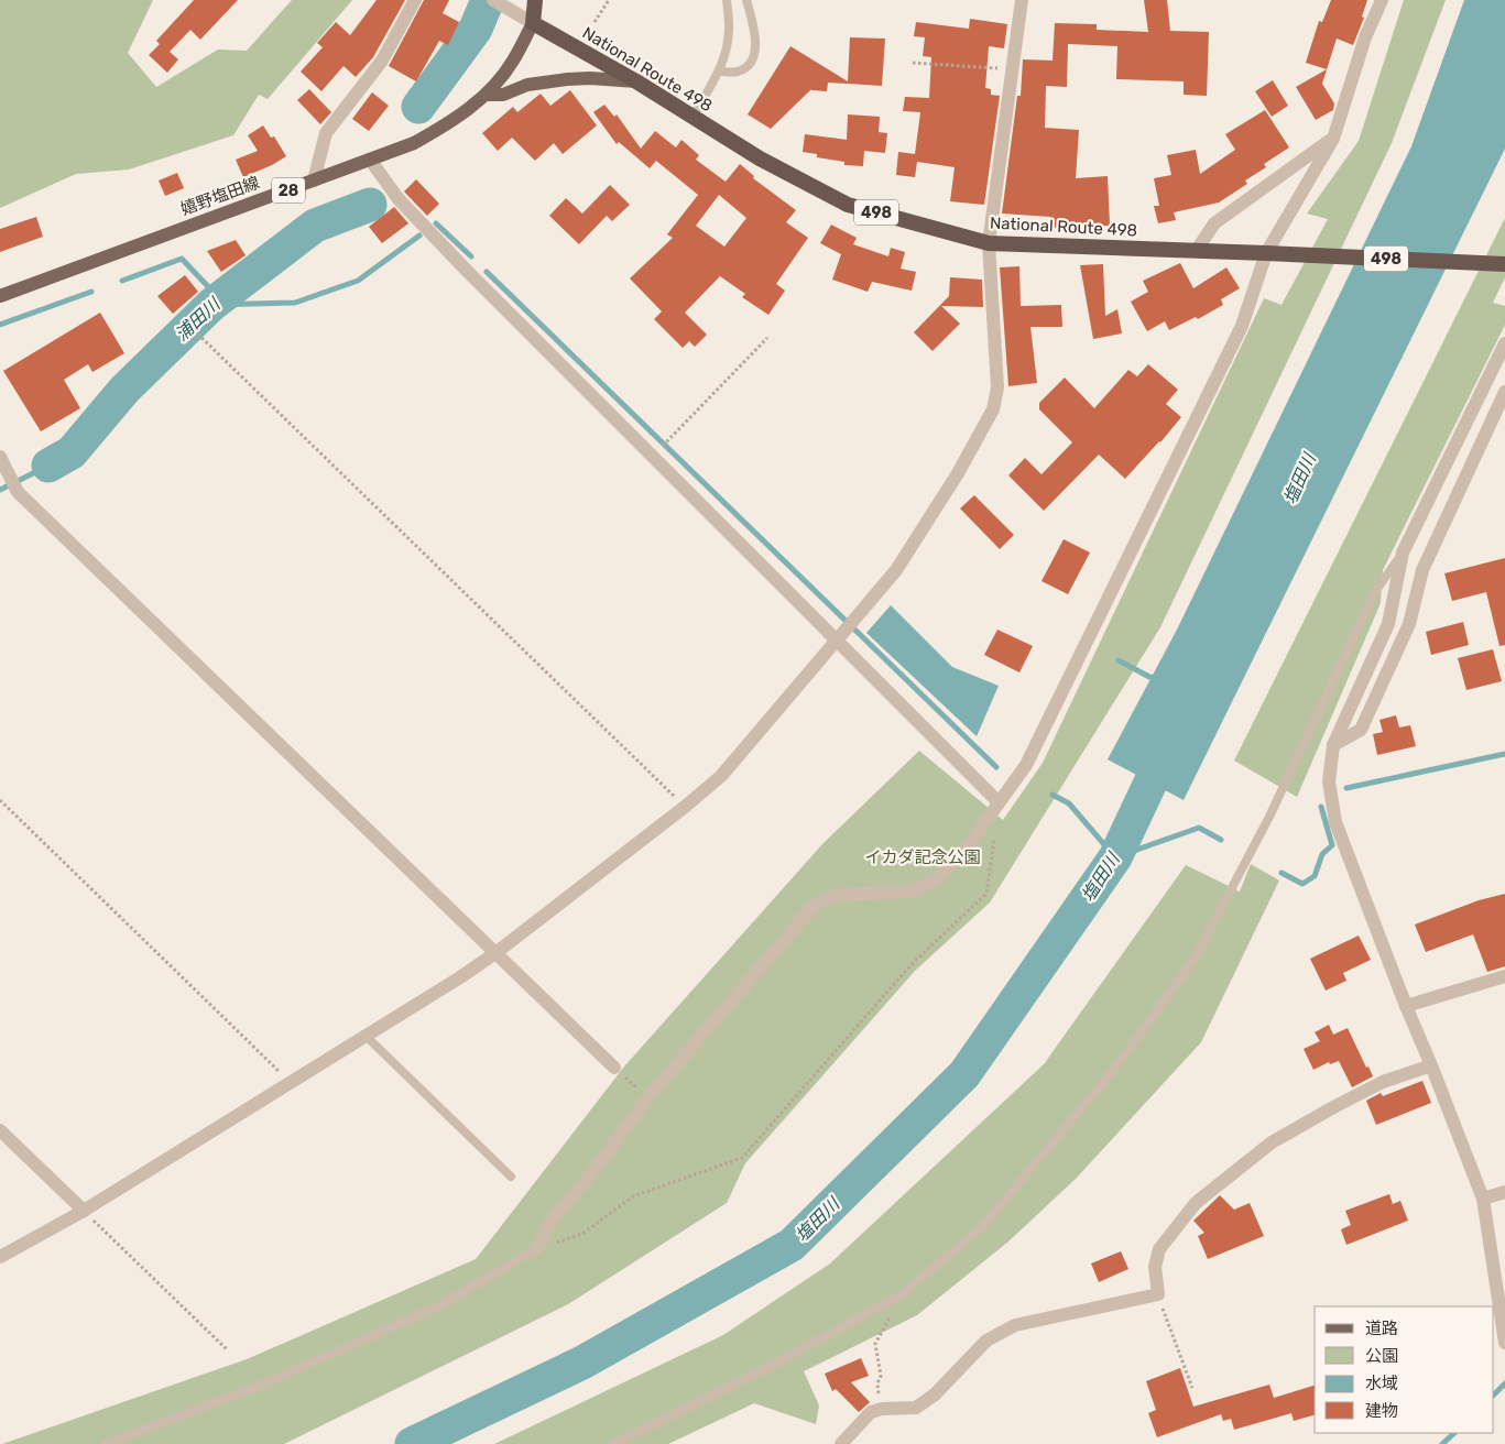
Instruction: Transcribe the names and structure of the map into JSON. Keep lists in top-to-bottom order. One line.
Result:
{"streets":{"highway":["National Route 498","498"],"main road":["28","嬉野塩田線"]},"crossings":[["National Route 498","嬉野塩田線"]],"water":["浦田川","塩田川"],"parks":["イカダ記念公園"],"legend":["道路","公園","水域","建物"]}
